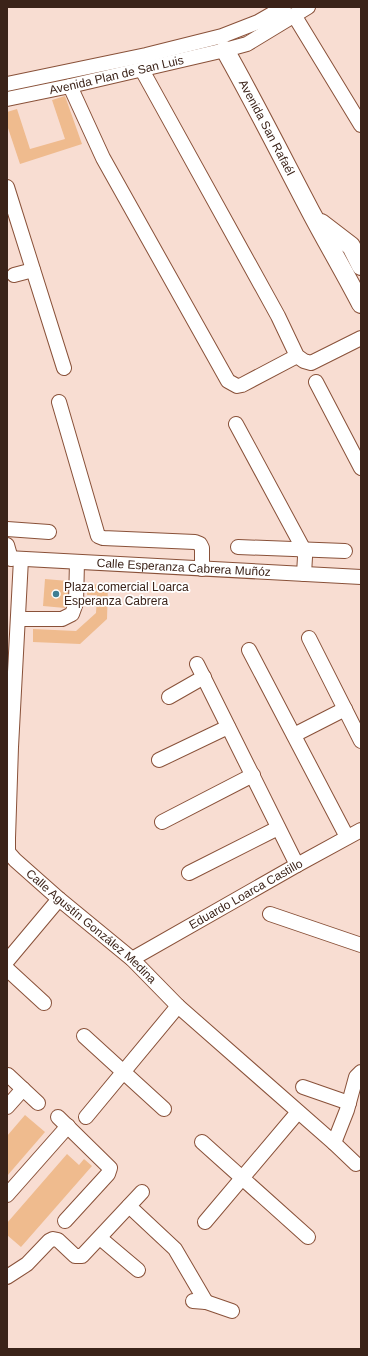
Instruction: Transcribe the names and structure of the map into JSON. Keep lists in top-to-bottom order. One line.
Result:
{"streets":{"main road":["Avenida San Rafaél"],"street":["Avenida Plan de San Luis","Calle Esperanza Cabrera Muñóz","Eduardo Loarca Castillo","Calle Agustín González Medina"]},"crossings":[["Avenida Plan de San Luis","Avenida San Rafaél"],["Calle Esperanza Cabrera Muñóz","Calle Agustín González Medina"],["Eduardo Loarca Castillo","Calle Agustín González Medina"]],"places":["Plaza comercial Loarca Esperanza Cabrera"]}
